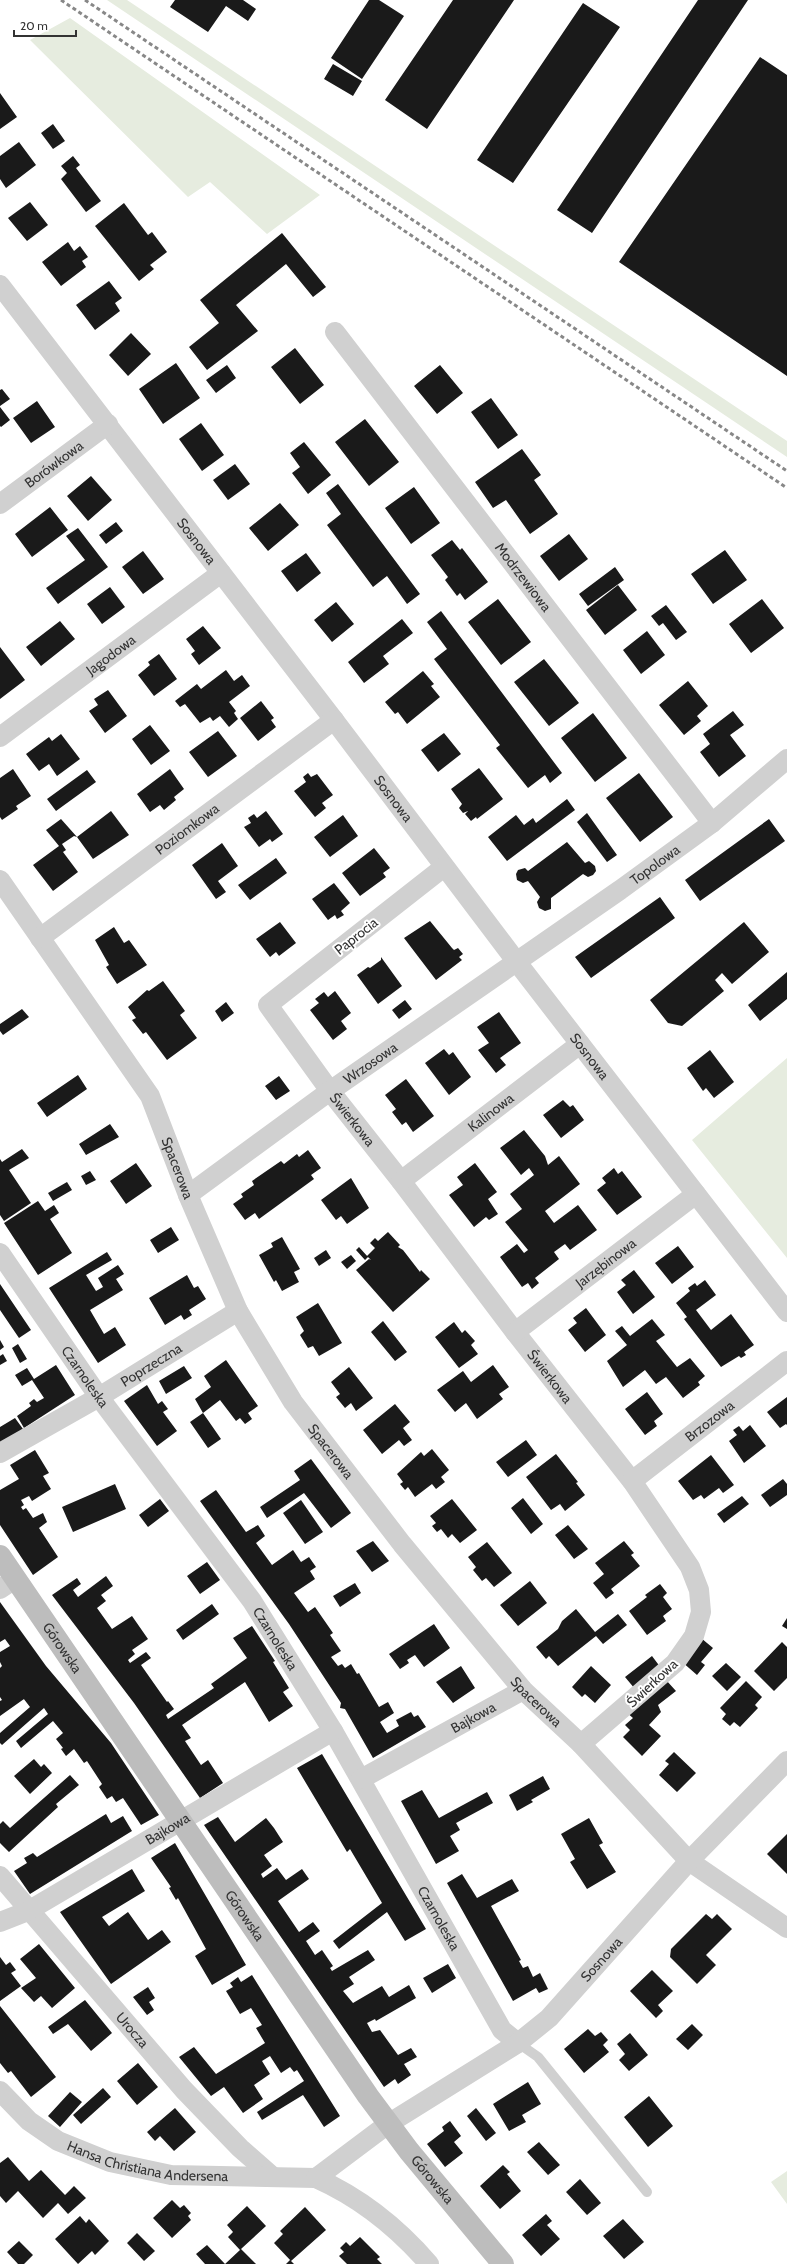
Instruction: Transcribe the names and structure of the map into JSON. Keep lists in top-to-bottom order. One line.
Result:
{"streets":{"street":["Borówkowa","Sosnowa","Modrzewiowa","Jagodowa","Poziomkowa","Topolowa","Paprocia","Wrzosowa","Kalinowa","Świerkowa","Spacerowa","Jarzębinowa","Poprzeczna","Czarnoleska","Brzozowa","Górowska","Bajkowa","Urocza","Hansa Christiana Andersena"]},"crossings":[["Borówkowa","Sosnowa"],["Sosnowa","Jagodowa"],["Sosnowa","Poziomkowa"],["Sosnowa","Topolowa"],["Sosnowa","Paprocia"],["Sosnowa","Wrzosowa"],["Sosnowa","Kalinowa"],["Sosnowa","Spacerowa"],["Sosnowa","Jarzębinowa"],["Sosnowa","Czarnoleska"],["Sosnowa","Górowska"],["Modrzewiowa","Topolowa"],["Poziomkowa","Spacerowa"],["Topolowa","Wrzosowa"],["Paprocia","Świerkowa"],["Wrzosowa","Świerkowa"],["Wrzosowa","Spacerowa"],["Kalinowa","Świerkowa"],["Świerkowa","Spacerowa"],["Świerkowa","Jarzębinowa"],["Świerkowa","Brzozowa"],["Spacerowa","Poprzeczna"],["Spacerowa","Bajkowa"],["Poprzeczna","Czarnoleska"],["Czarnoleska","Bajkowa"],["Górowska","Bajkowa"],["Bajkowa","Urocza"],["Urocza","Hansa Christiana Andersena"]],"scale_bar":"20 m"}
